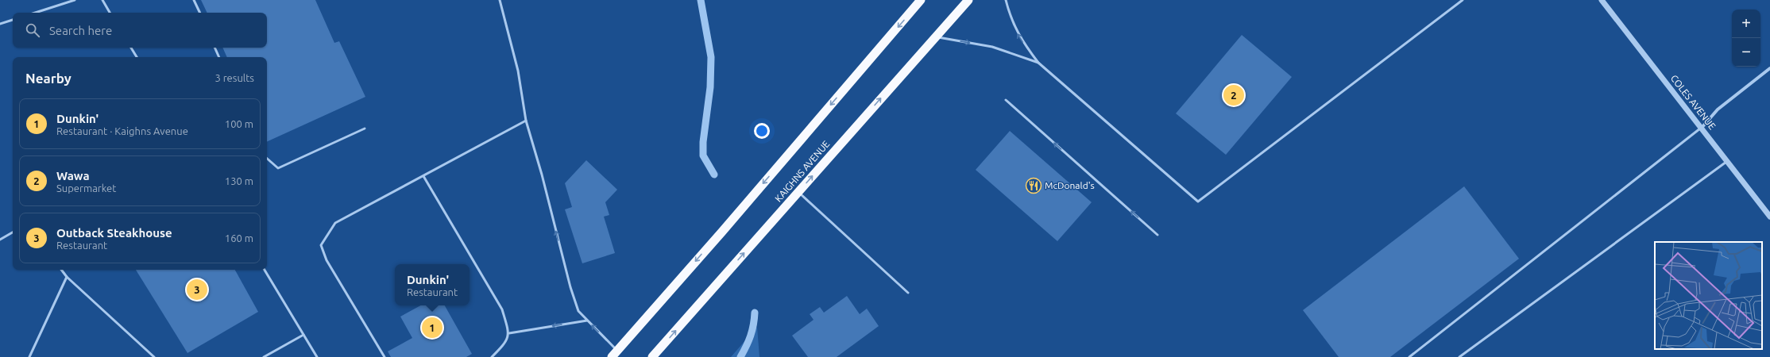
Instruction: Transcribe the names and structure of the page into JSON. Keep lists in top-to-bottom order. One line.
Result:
{"streets":{"highway":["KAIGHNS AVENUE"],"street":["COLES AVENUE"]},"places":{"restaurant":["McDonald's"]},"page":{"map_buttons":["+","−"],"search":"Search here","heading":["Nearby","3 results"],"pins":["2","3","1"],"list":[{"mark":"1","name":"Dunkin'","note":"Restaurant · Kaighns Avenue","value":"100 m"},{"mark":"2","name":"Wawa","note":"Supermarket","value":"130 m"},{"mark":"3","name":"Outback Steakhouse","note":"Restaurant","value":"160 m"}],"popup":["Dunkin'","Restaurant"]}}
